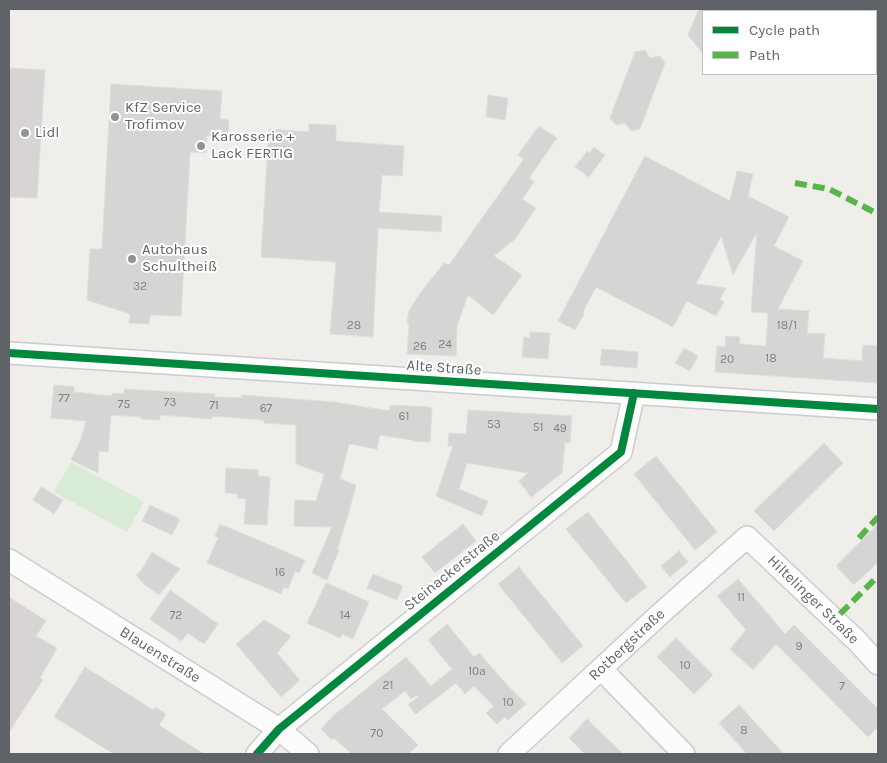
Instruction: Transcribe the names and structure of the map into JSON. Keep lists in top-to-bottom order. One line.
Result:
{"streets":{"street":["Alte Straße","Steinackerstraße","Hiltelinger Straße","Rotbergstraße","Blauenstraße"]},"crossings":[["Alte Straße","Steinackerstraße"],["Steinackerstraße","Blauenstraße"],["Hiltelinger Straße","Rotbergstraße"]],"places":["KfZ Service Trofimov","Lidl","Karosserie + Lack FERTIG","Autohaus Schultheiß"],"house_numbers":["32","28","18/1","24","26","18","20","77","73","75","71","67","61","53","51","49","16","11","72","14","9","10","10a","21","7","10","8","70"],"legend":["Cycle path","Path"]}
